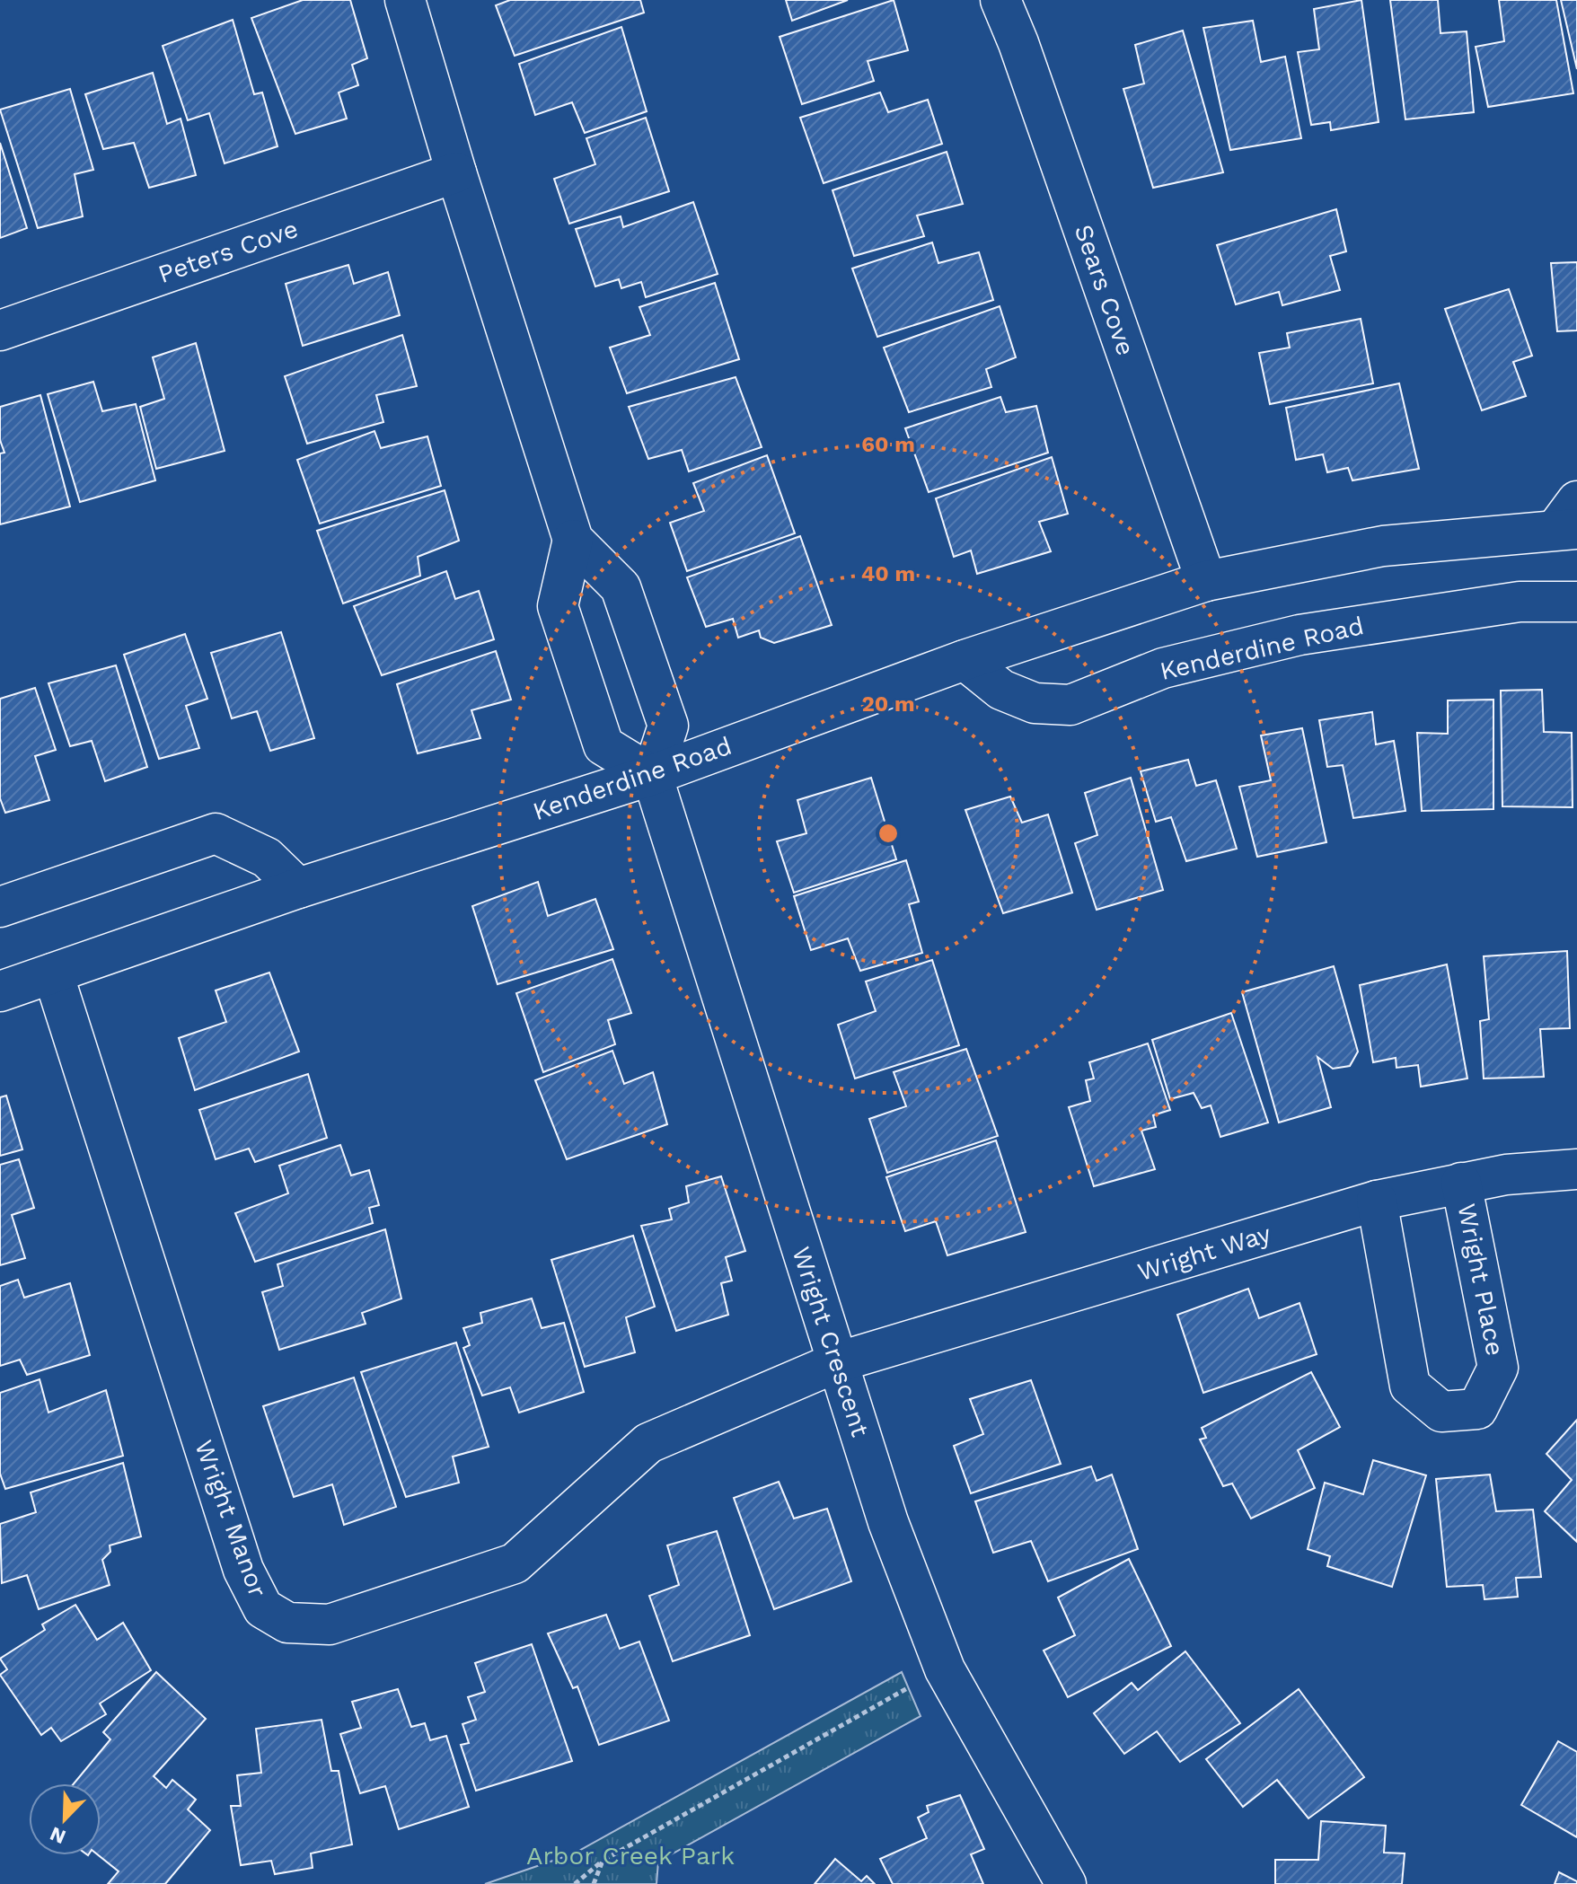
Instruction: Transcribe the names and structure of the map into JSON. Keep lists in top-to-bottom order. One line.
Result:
{"streets":{"street":["Peters Cove","Sears Cove","Kenderdine Road","Wright Way","Wright Place","Wright Crescent","Wright Manor"]},"crossings":[["Sears Cove","Kenderdine Road"],["Kenderdine Road","Wright Crescent"],["Kenderdine Road","Wright Manor"],["Wright Way","Wright Place"],["Wright Way","Wright Crescent"],["Wright Way","Wright Manor"],["Wright Crescent","Wright Manor"]],"parks":["Arbor Creek Park"],"north":"bottom left","rings":["60 m","40 m","20 m"]}
